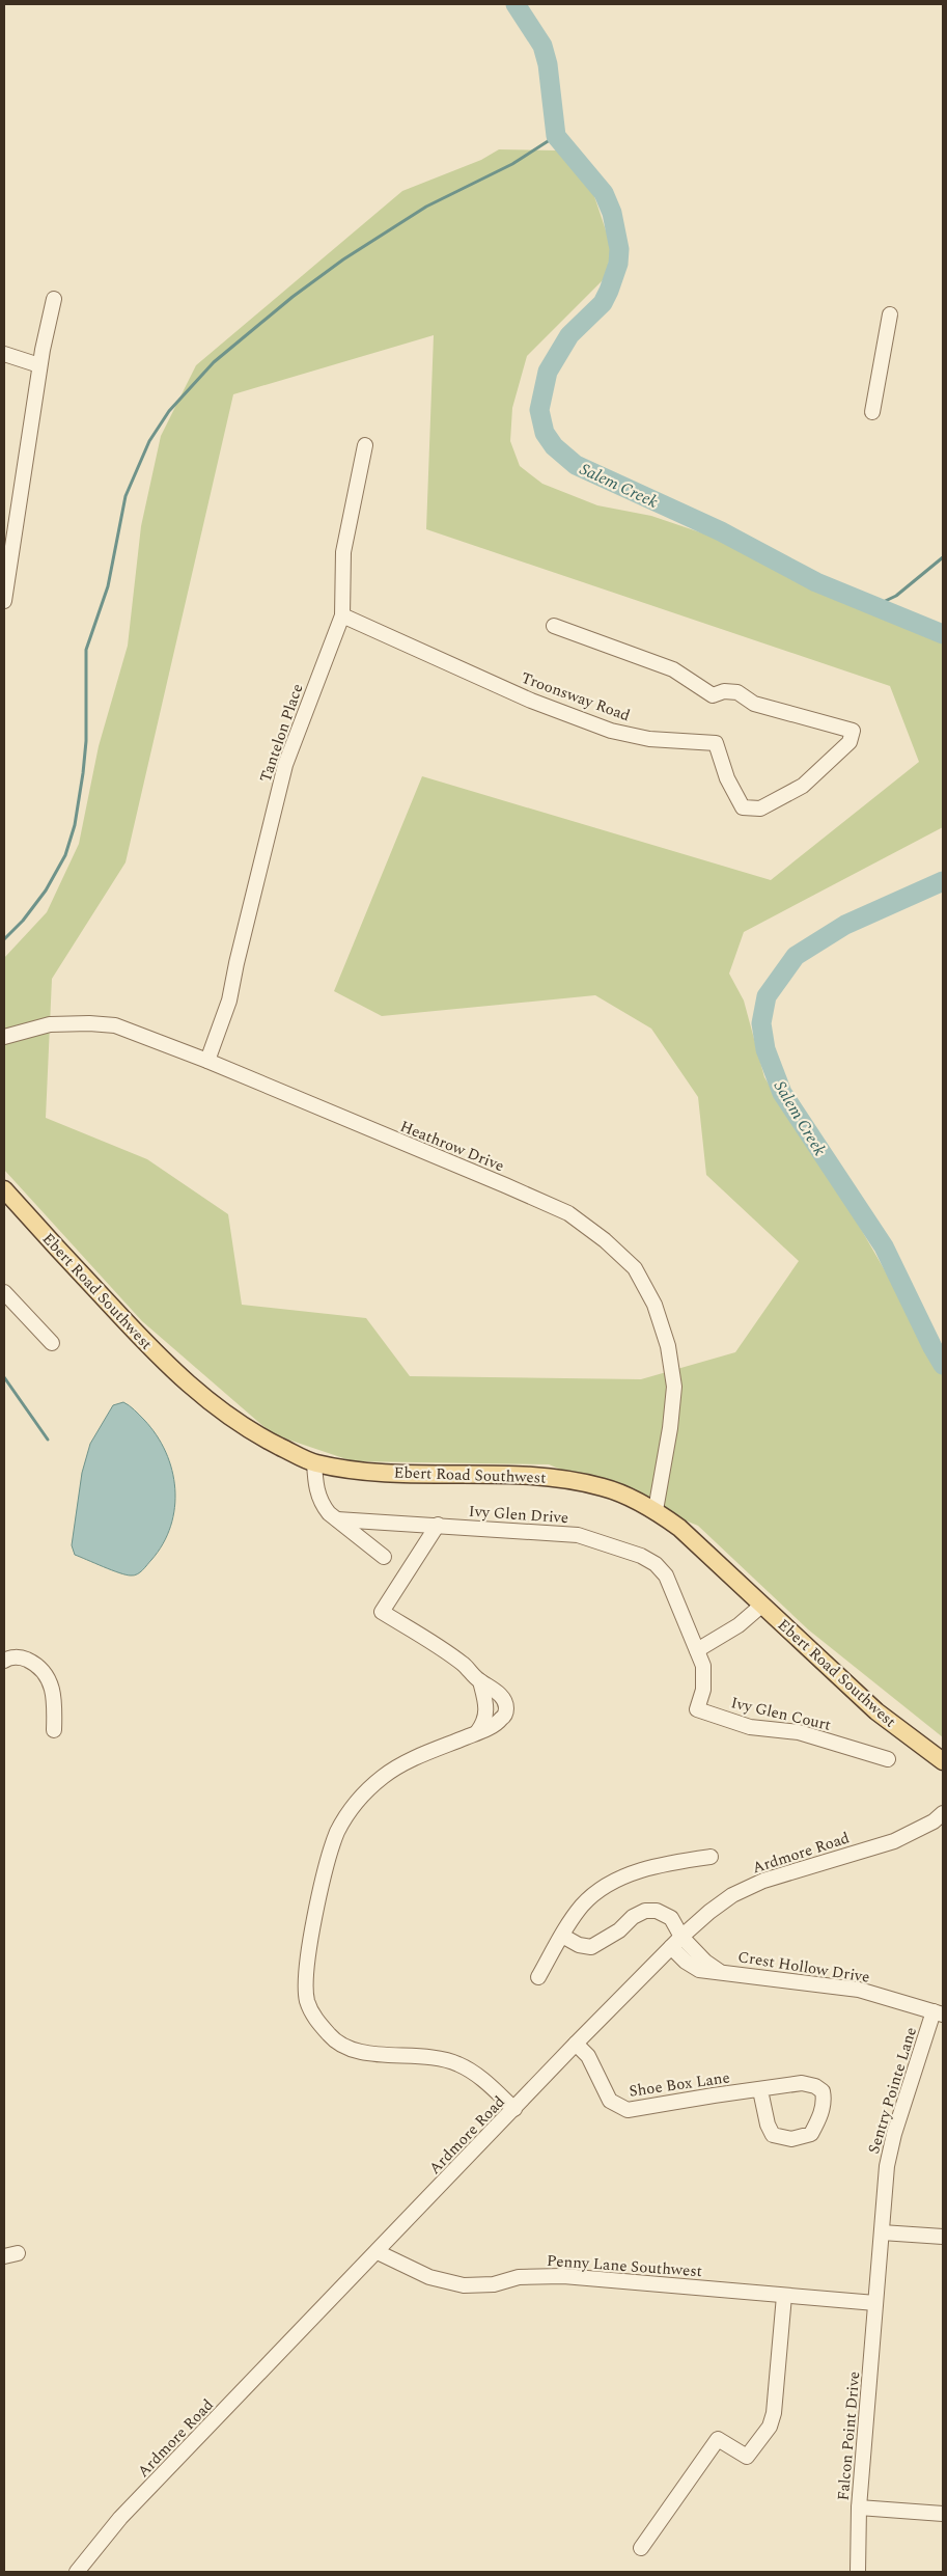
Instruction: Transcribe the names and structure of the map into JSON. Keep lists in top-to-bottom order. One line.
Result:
{"streets":{"main road":["Ebert Road Southwest"],"street":["Troonsway Road","Tantelon Place","Heathrow Drive","Ivy Glen Drive","Ivy Glen Court","Ardmore Road","Crest Hollow Drive","Shoe Box Lane","Sentry Pointe Lane","Penny Lane Southwest","Falcon Point Drive"]},"crossings":[["Troonsway Road","Tantelon Place"],["Tantelon Place","Heathrow Drive"],["Heathrow Drive","Ebert Road Southwest"],["Ivy Glen Drive","Ivy Glen Court"],["Ardmore Road","Crest Hollow Drive"],["Ardmore Road","Shoe Box Lane"],["Ardmore Road","Penny Lane Southwest"],["Crest Hollow Drive","Sentry Pointe Lane"],["Sentry Pointe Lane","Penny Lane Southwest"],["Sentry Pointe Lane","Falcon Point Drive"],["Penny Lane Southwest","Falcon Point Drive"]],"water":["Salem Creek"]}
